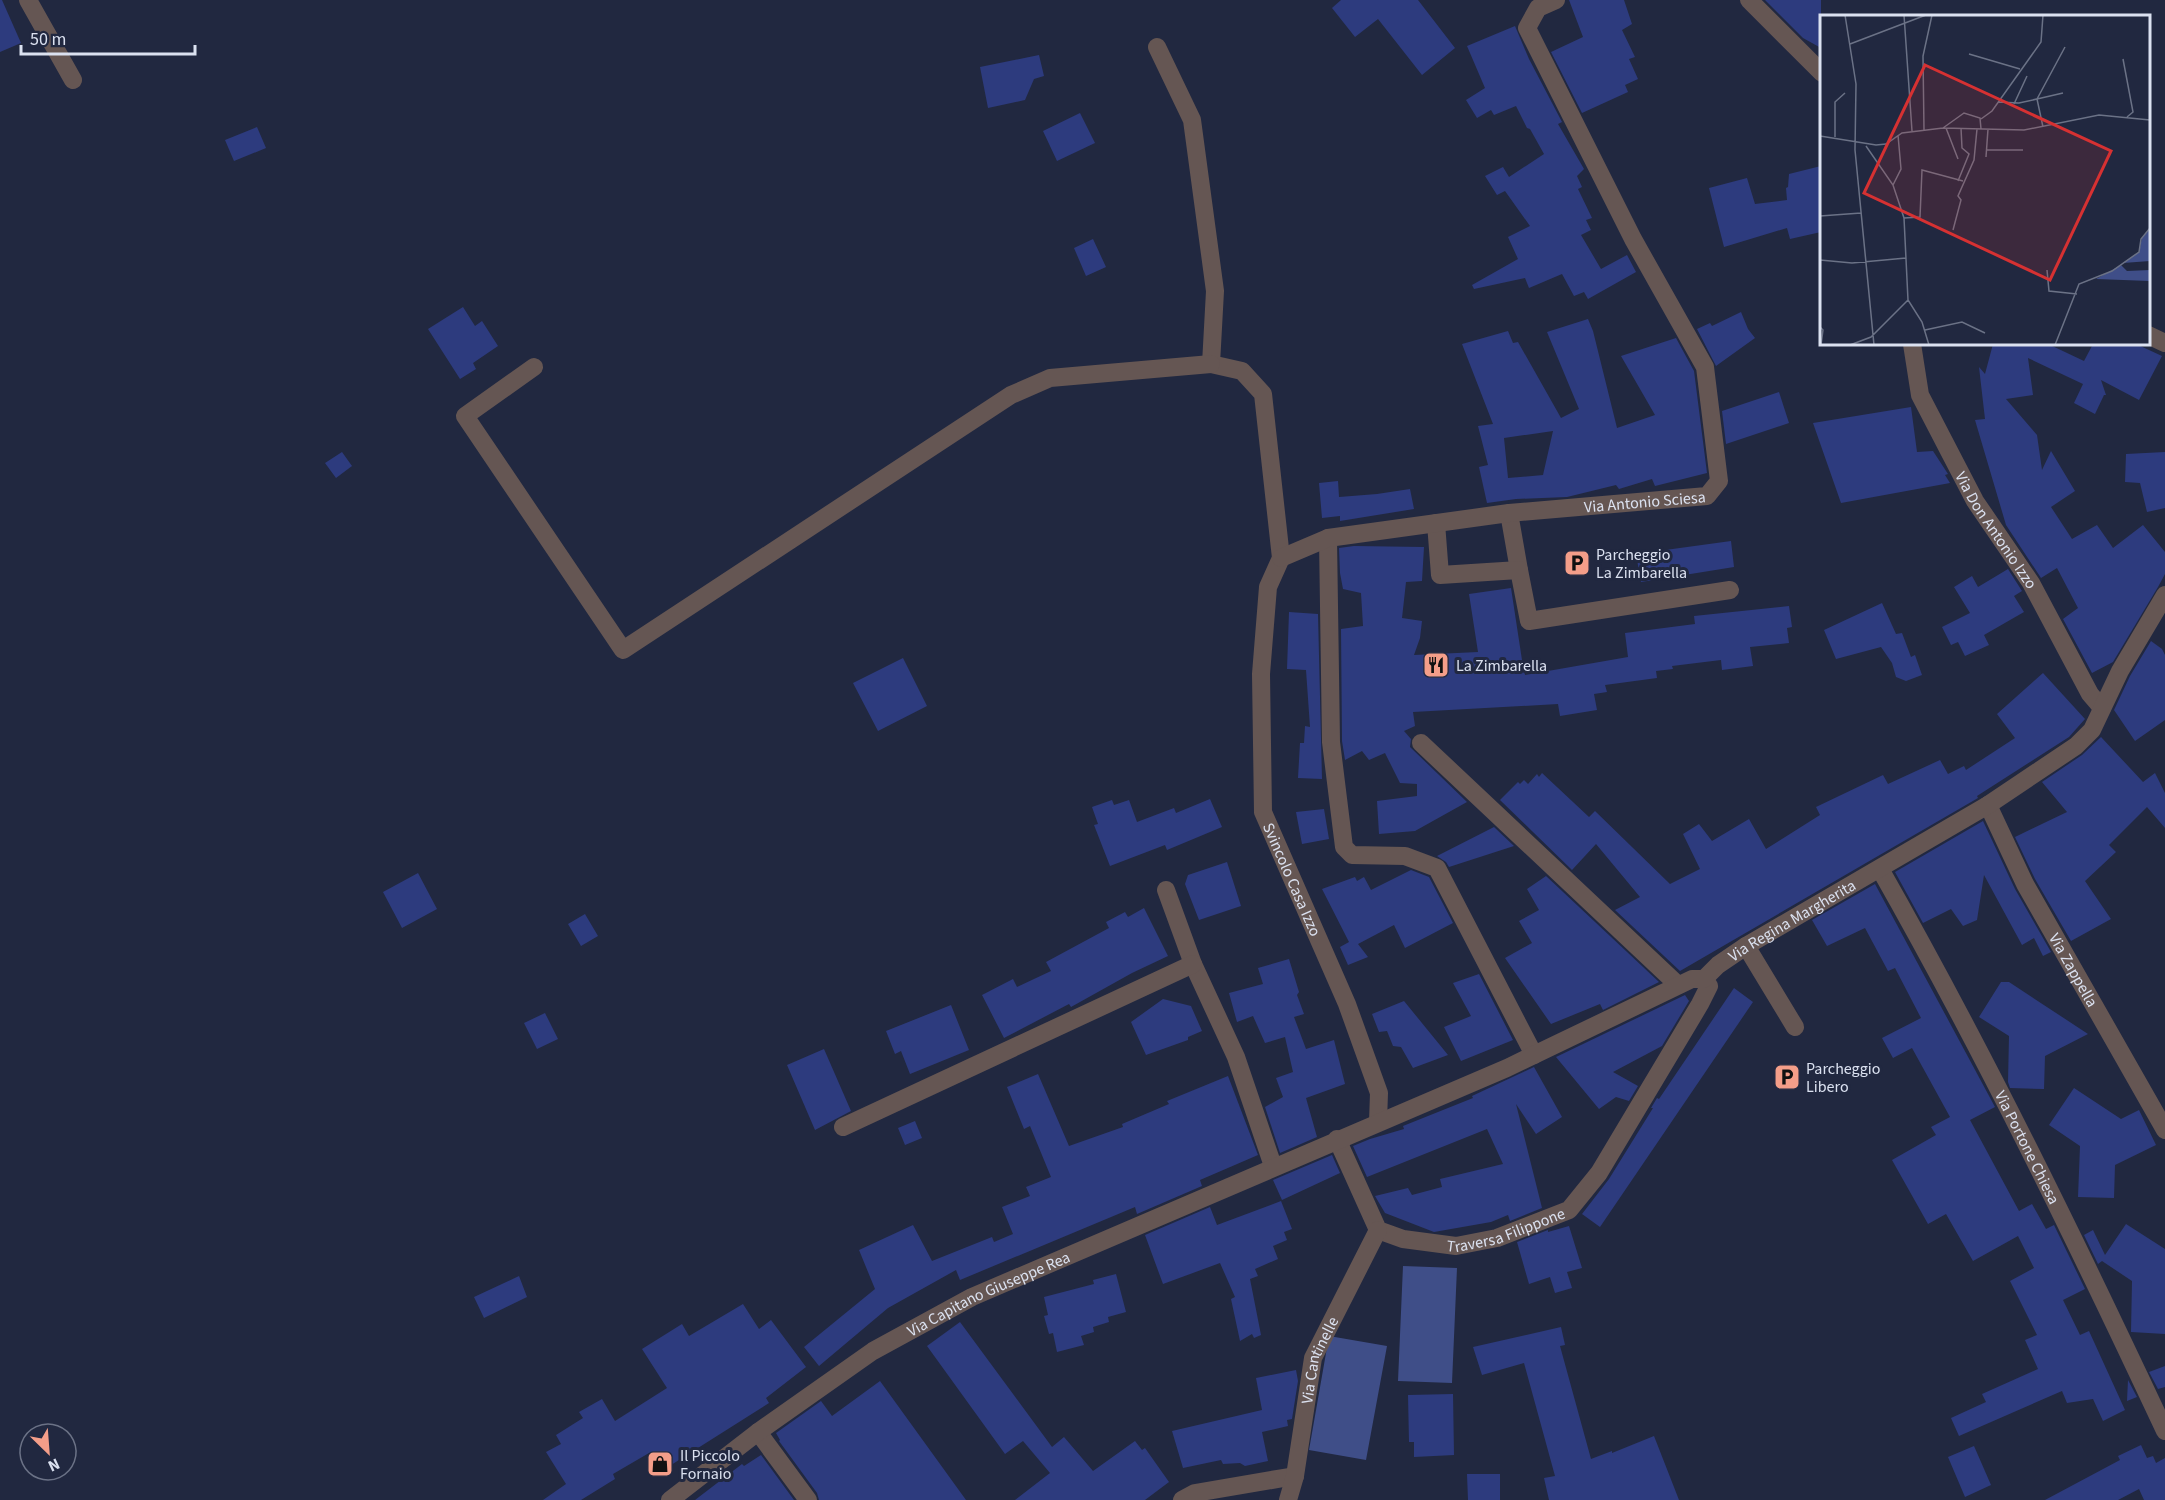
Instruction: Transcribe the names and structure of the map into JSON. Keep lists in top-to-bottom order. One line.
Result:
{"streets":{"street":["Via Antonio Sciesa","Via Don Antonio Izzo","Svincolo Casa Izzo","Via Regina Margherita","Via Zappella","Via Portone Chiesa","Traversa Filippone","Via Capitano Giuseppe Rea","Via Cantinelle"]},"crossings":[["Via Antonio Sciesa","Svincolo Casa Izzo"],["Via Don Antonio Izzo","Via Regina Margherita"],["Svincolo Casa Izzo","Via Regina Margherita"],["Via Regina Margherita","Via Zappella"],["Via Regina Margherita","Via Portone Chiesa"],["Via Regina Margherita","Traversa Filippone"],["Via Regina Margherita","Via Capitano Giuseppe Rea"],["Traversa Filippone","Via Cantinelle"]],"places":{"parking":["Parcheggio La Zimbarella","Parcheggio Libero"],"restaurant":["La Zimbarella"],"shop":["Il Piccolo Fornaio"]},"scale_bar":"50 m","north":"bottom right"}
